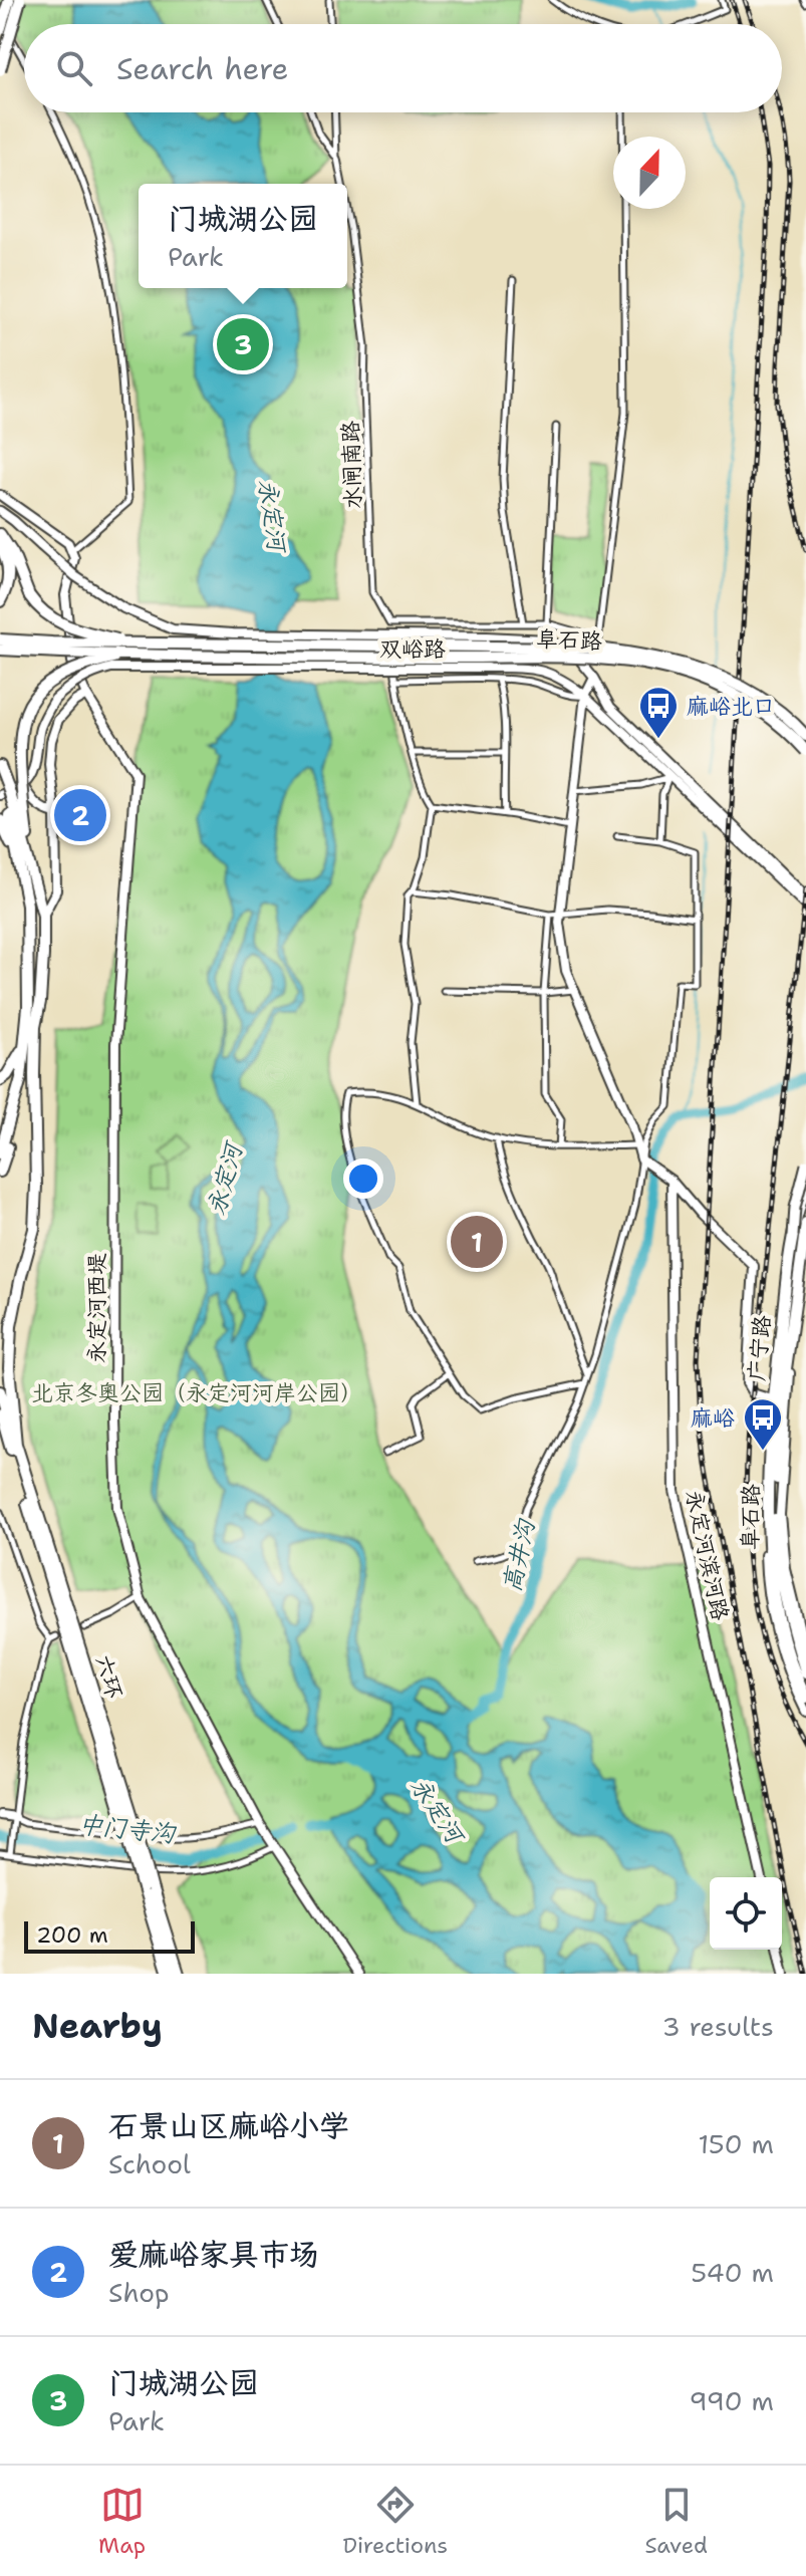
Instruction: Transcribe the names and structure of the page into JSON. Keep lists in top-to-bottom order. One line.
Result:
{"streets":{"highway":["阜石路","六环"],"street":["水闸南路","双峪路","永定河西堤","广宁路","永定河滨河路"]},"crossings":[["水闸南路","双峪路"],["阜石路","广宁路"]],"water":["永定河","高井沟","中门寺沟"],"parks":["北京冬奥公园（永定河河岸公园）"],"places":{"bus stop":["麻峪北口","麻峪"]},"scale_bar":"200 m","north":"top","page":{"search":"Search here","popup":["门城湖公园","Park"],"pins":["3","2","1"],"scale":"200 m","heading":["Nearby","3 results"],"list":[{"mark":"1","name":"石景山区麻峪小学","note":"School","value":"150 m"},{"mark":"2","name":"爱麻峪家具市场","note":"Shop","value":"540 m"},{"mark":"3","name":"门城湖公园","note":"Park","value":"990 m"}],"nav":["Map","Directions","Saved"]}}
